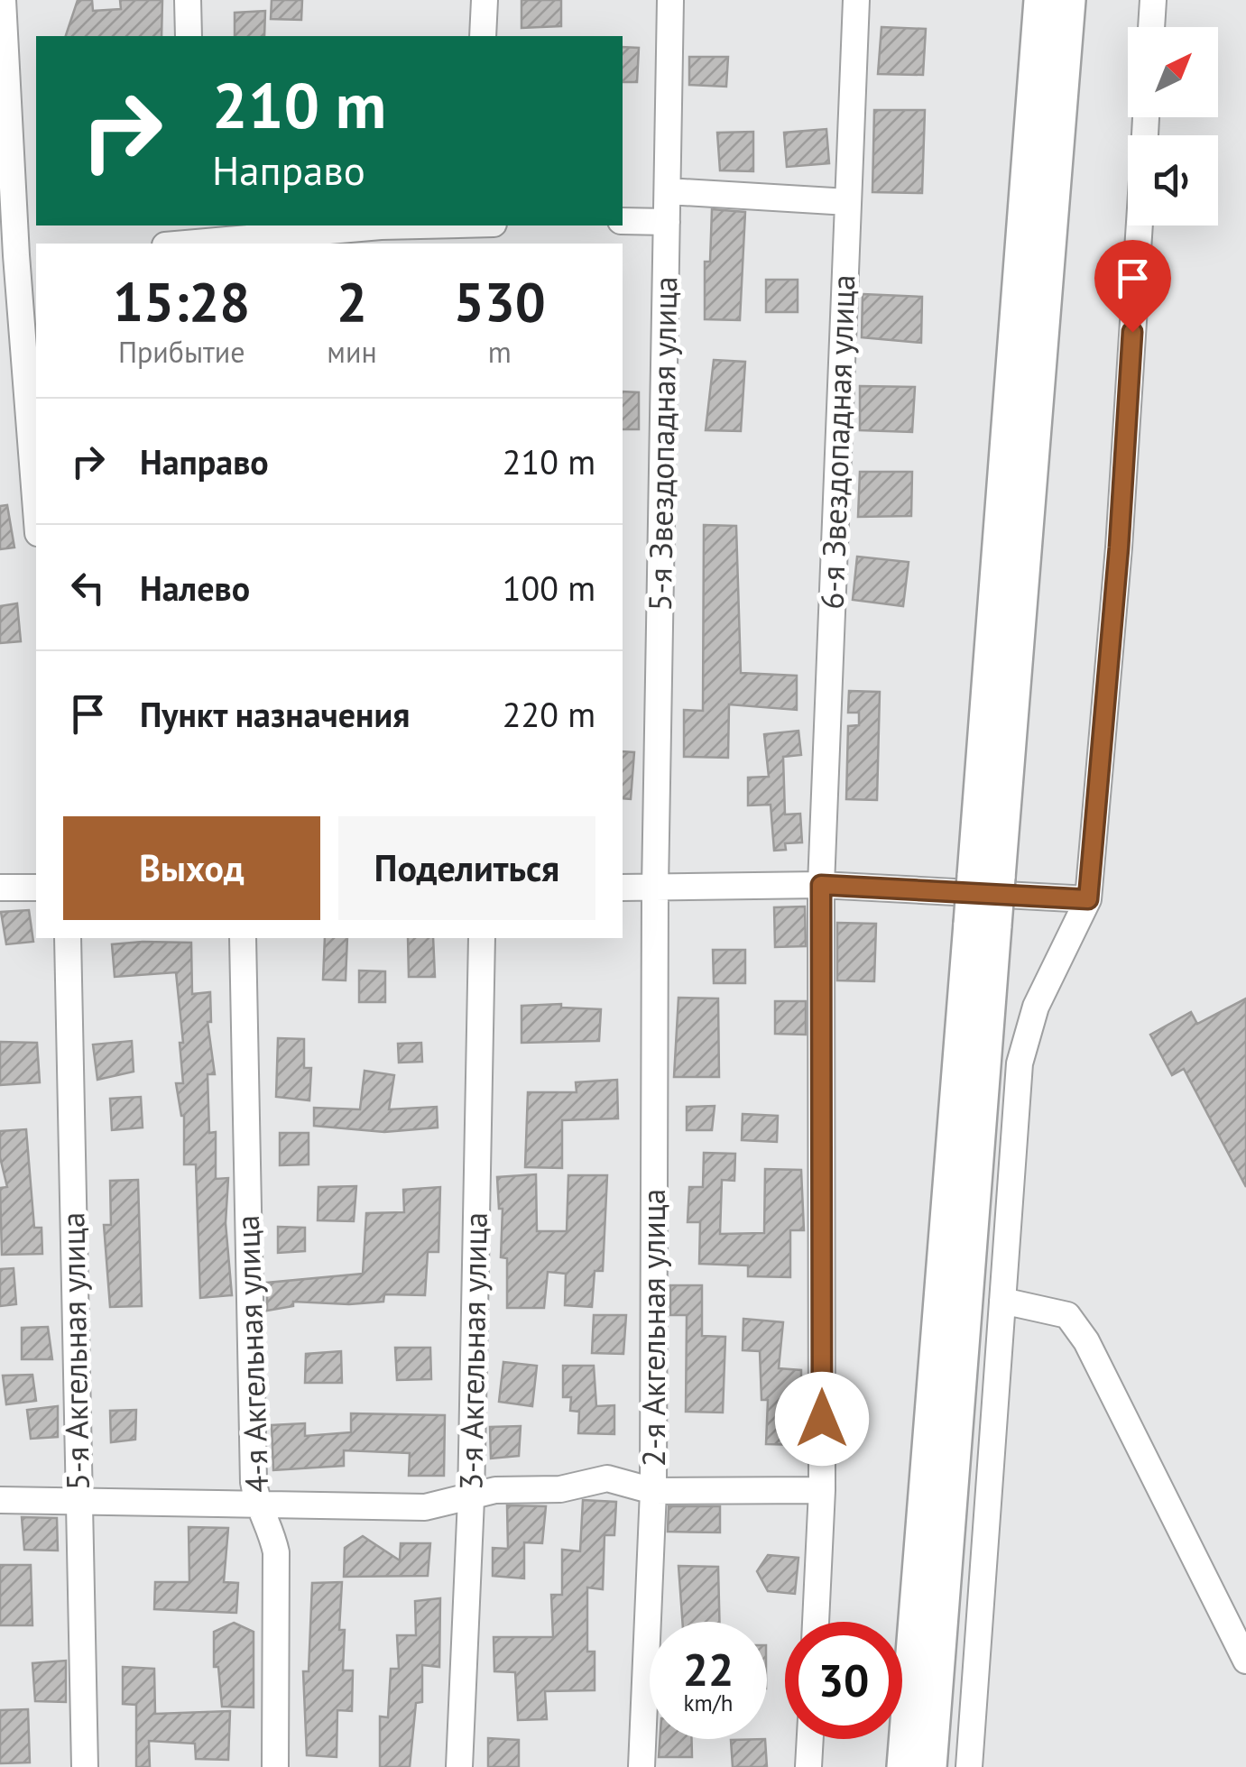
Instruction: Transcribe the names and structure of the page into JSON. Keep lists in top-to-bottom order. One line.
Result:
{"streets":{"street":["6-я Звездопадная улица","5-я Звездопадная улица","2-я Акгельная улица","5-я Акгельная улица","3-я Акгельная улица","4-я Акгельная улица"]},"crossings":[["5-я Звездопадная улица","2-я Акгельная улица"]],"north":"top right","page":{"turn":["210 m","Направо"],"eta":["15:28","Прибытие","2","мин","530","m"],"list":[{"name":"Направо","value":"210 m"},{"name":"Налево","value":"100 m"},{"name":"Пункт назначения","value":"220 m"}],"buttons":["Выход","Поделиться"],"speed":"22 km/h","limit":"30"}}
